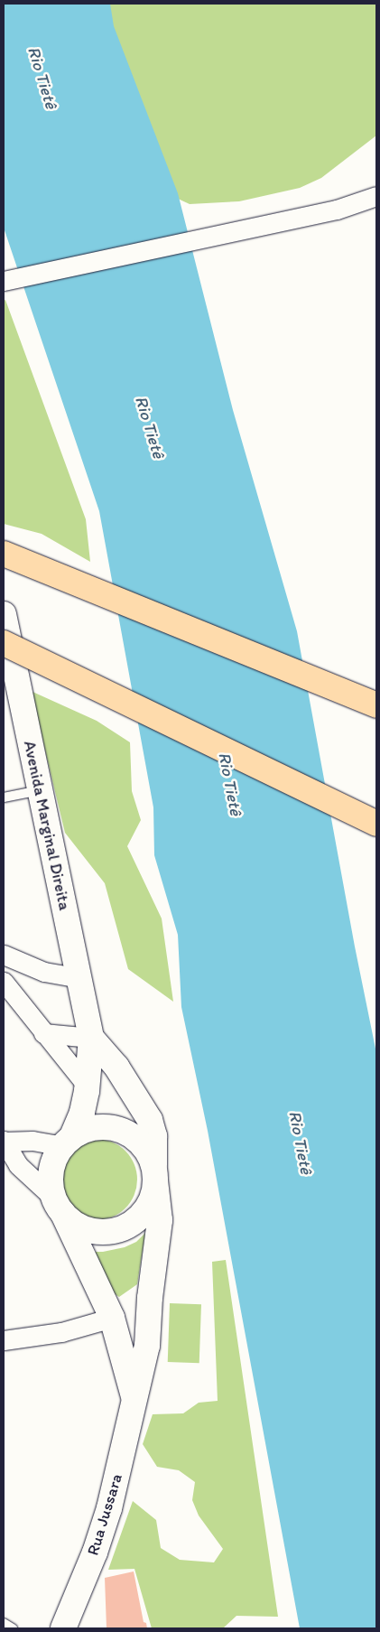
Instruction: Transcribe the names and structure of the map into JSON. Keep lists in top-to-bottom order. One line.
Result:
{"streets":{"main road":["Avenida Marginal Direita","Rua Jussara"]},"crossings":[["Avenida Marginal Direita","Rua Jussara"]],"water":["Rio Tietê"]}
